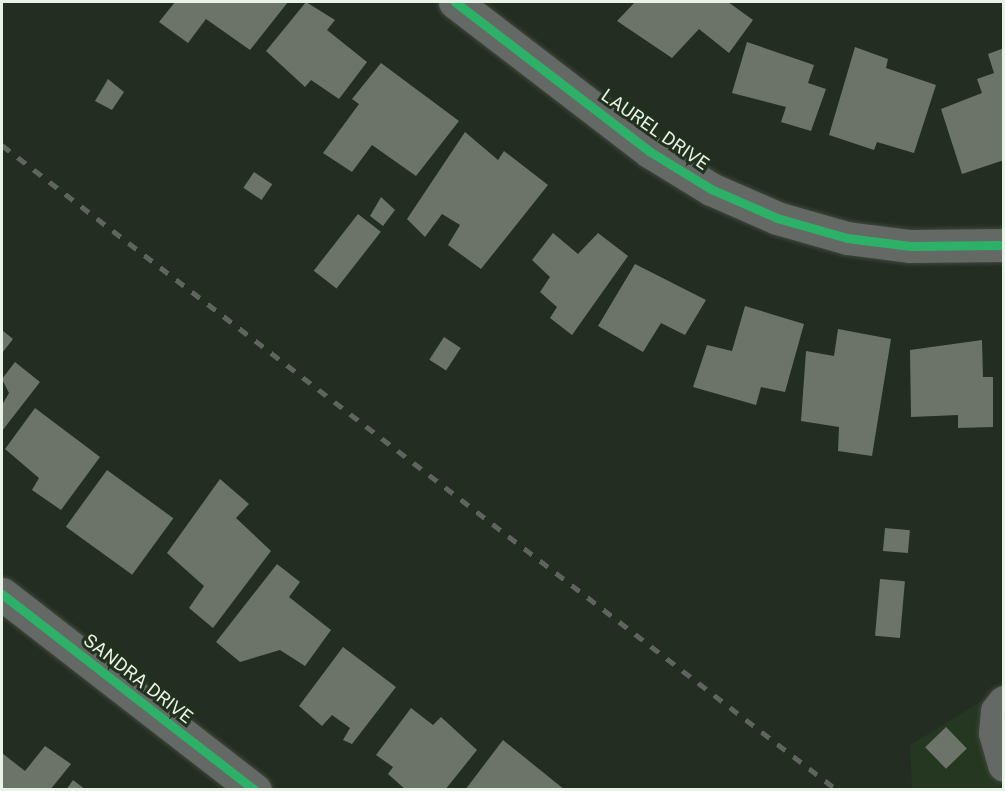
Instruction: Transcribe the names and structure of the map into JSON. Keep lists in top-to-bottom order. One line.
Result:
{"streets":{"street":["LAUREL DRIVE","SANDRA DRIVE"]}}
